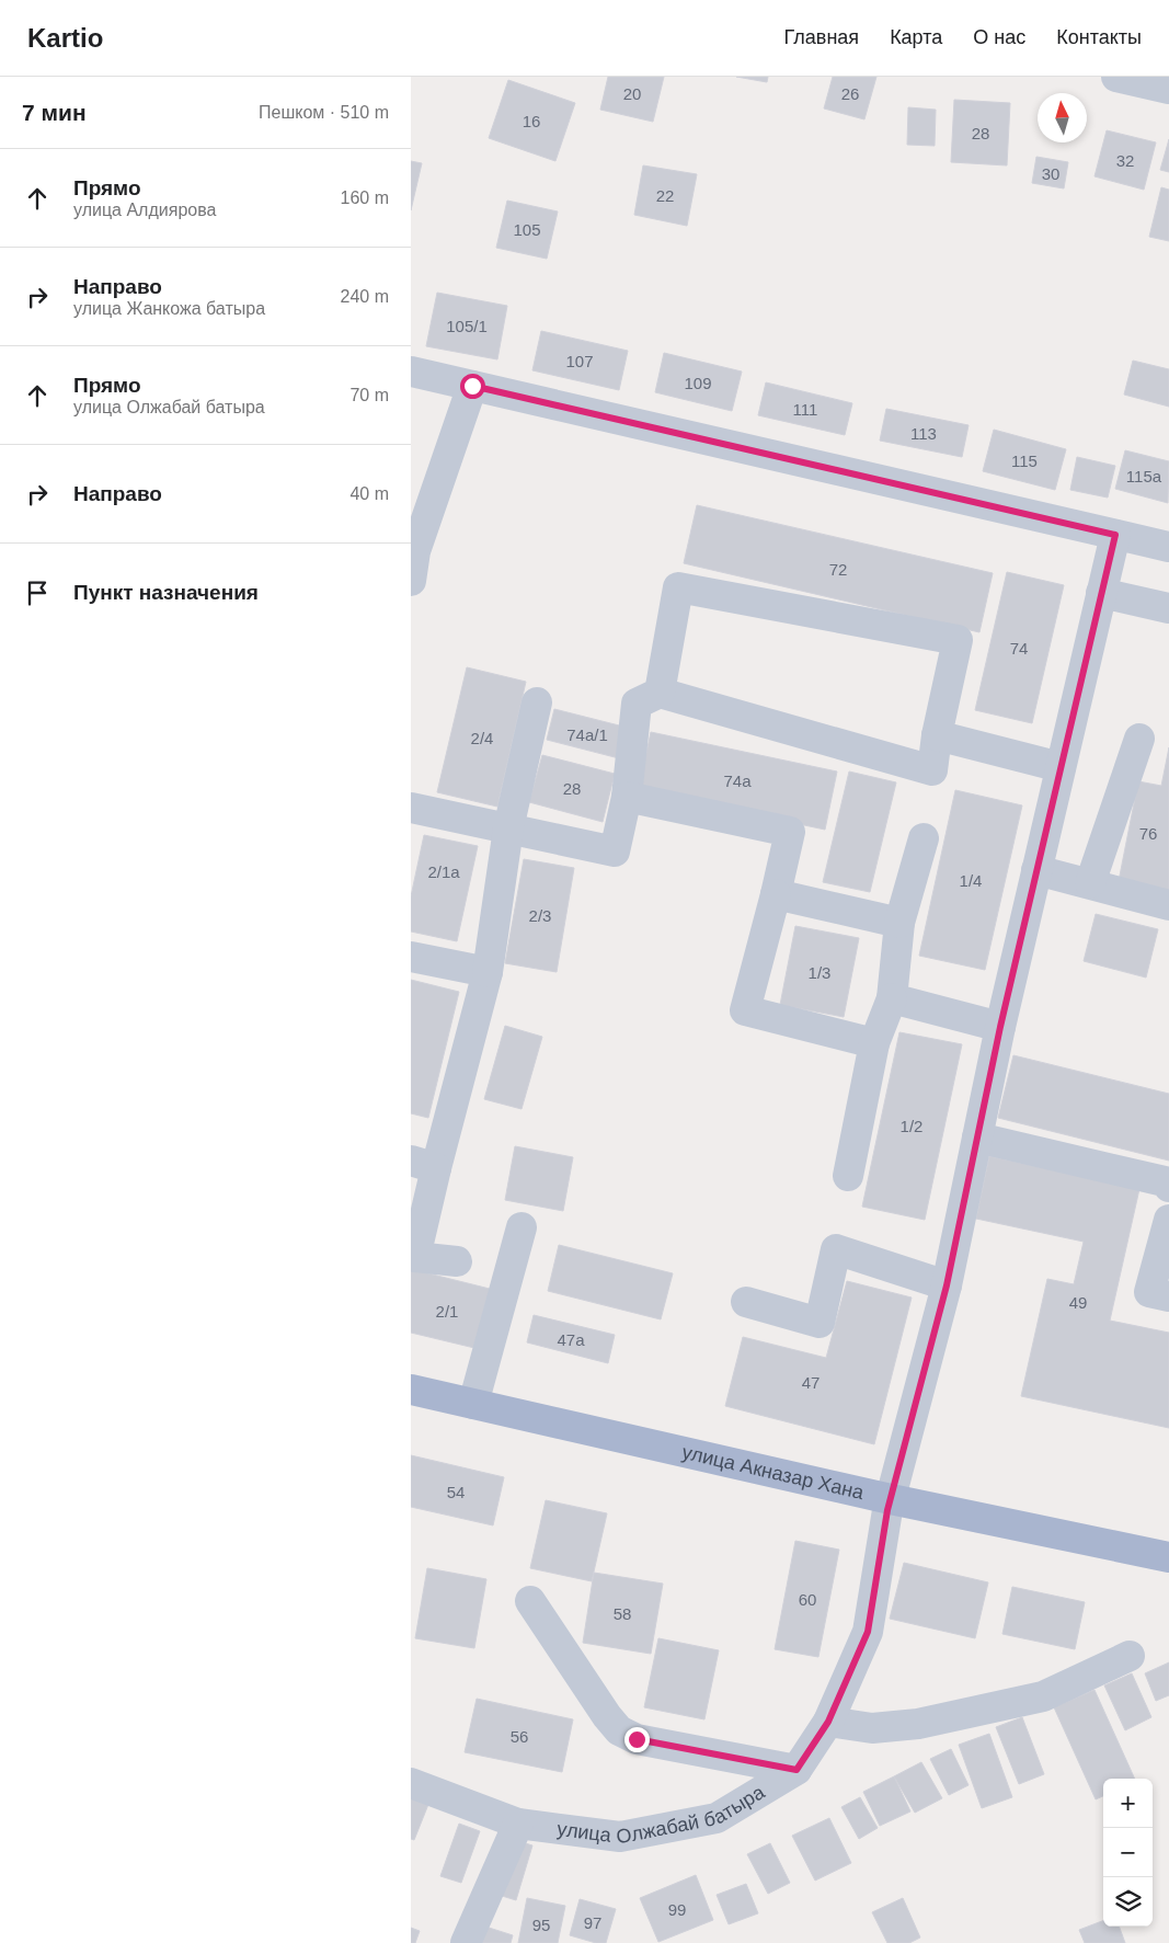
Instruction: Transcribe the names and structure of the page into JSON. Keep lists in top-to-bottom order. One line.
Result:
{"streets":{"main road":["улица Акназар Хана"],"street":["улица Олжабай батыра"]},"crossings":[["улица Акназар Хана","улица Олжабай батыра"]],"house_numbers":["20","26","16","28","32","30","22","105","105/1","107","109","111","113","115","115а","72","74","74а/1","2/4","74а","28","76","2/1а","1/4","2/3","1/3","1/2","49","2/1","47а","47","54","60","58","56","99","97","95"],"north":"top","page":{"header":"Kartio","nav":["Главная","Карта","О нас","Контакты"],"heading":["7 мин","Пешком · 510 m"],"list":[["Прямо","улица Алдиярова","160 m"],["Направо","улица Жанкожа батыра","240 m"],["Прямо","улица Олжабай батыра","70 m"],["Направо","40 m"],"Пункт назначения"],"map_buttons":["+","−"]}}
